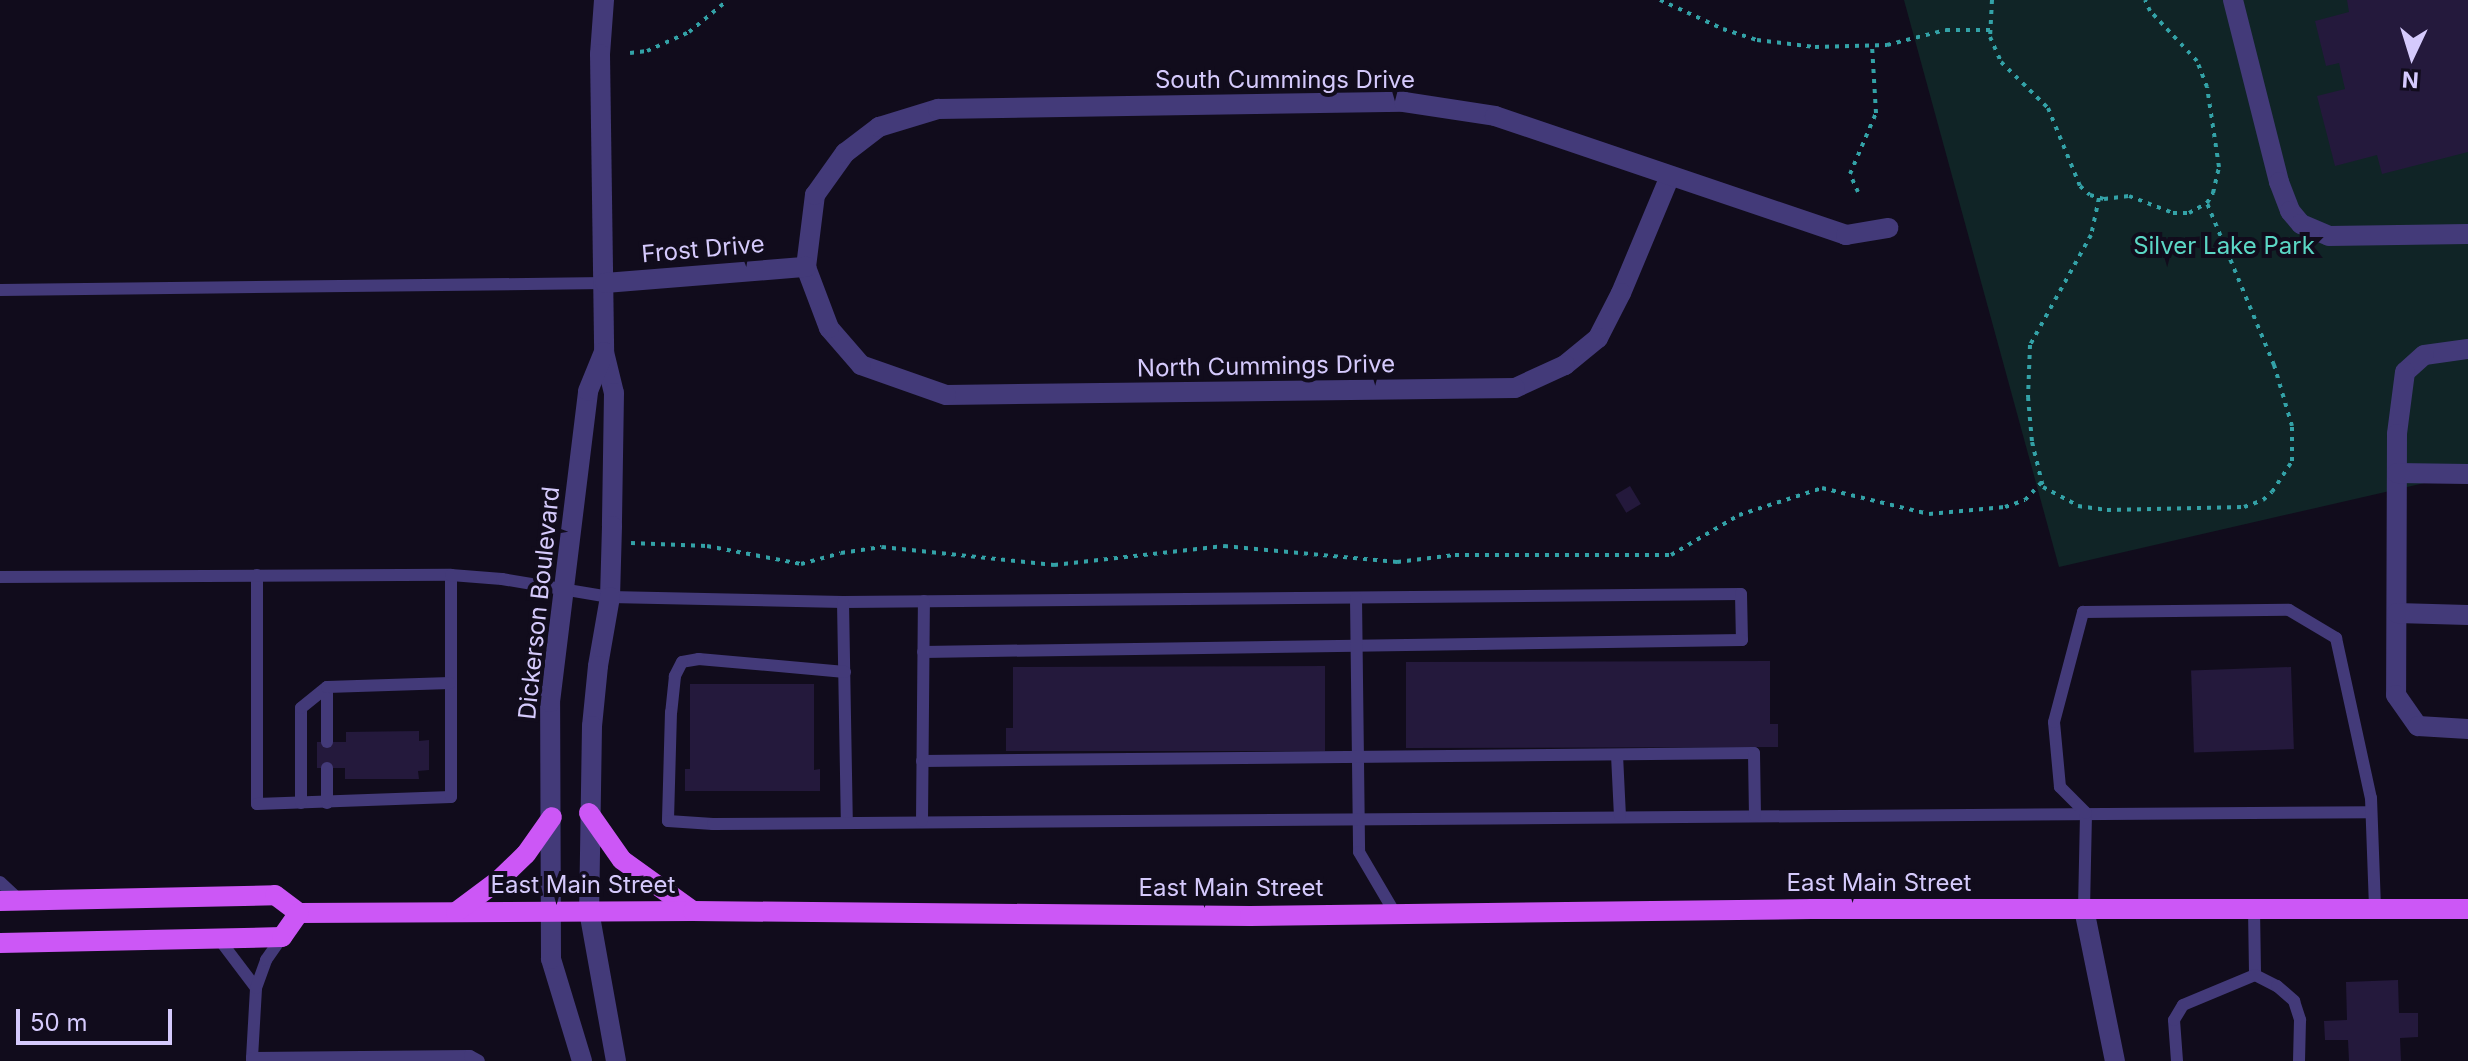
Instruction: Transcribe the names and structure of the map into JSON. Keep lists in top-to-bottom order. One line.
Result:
{"streets":{"main road":["East Main Street"],"street":["South Cummings Drive","Frost Drive","North Cummings Drive","Dickerson Boulevard"]},"crossings":[["South Cummings Drive","Frost Drive"],["South Cummings Drive","North Cummings Drive"],["Frost Drive","North Cummings Drive"],["Frost Drive","Dickerson Boulevard"],["Dickerson Boulevard","East Main Street"]],"parks":["Silver Lake Park"],"scale_bar":"50 m","north":"bottom"}
